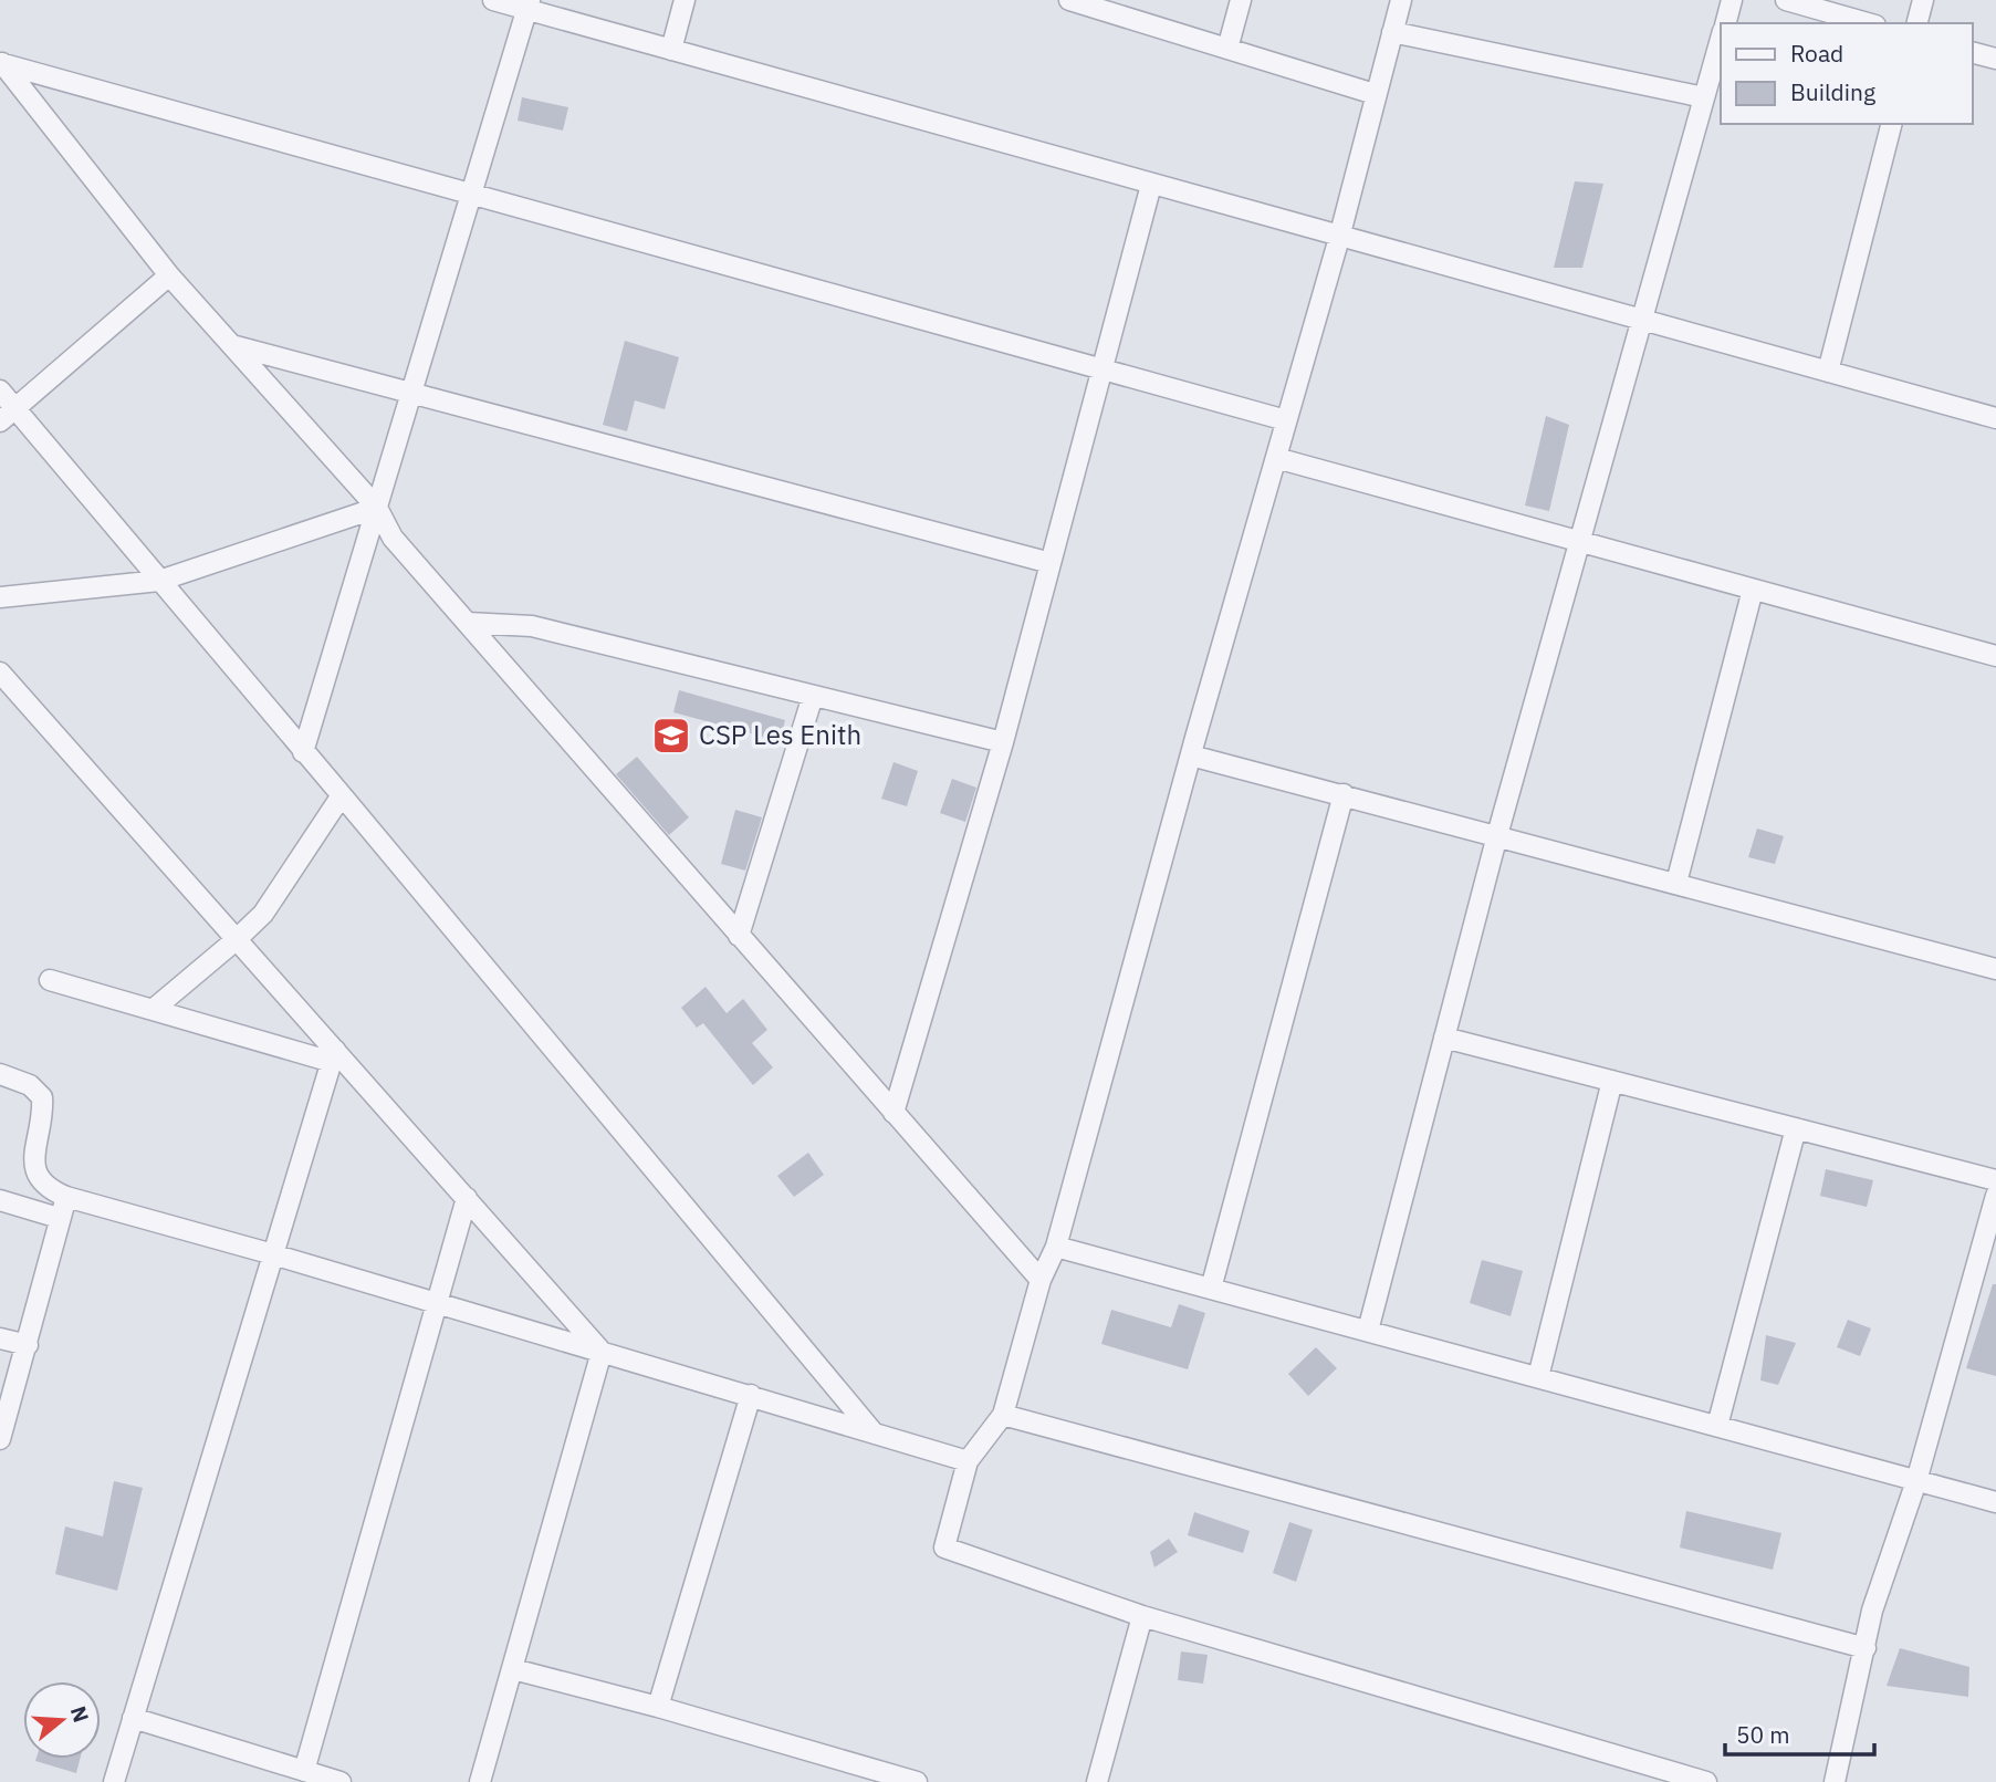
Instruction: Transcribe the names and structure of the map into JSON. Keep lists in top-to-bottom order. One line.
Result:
{"places":{"school or university":["CSP Les Enith"]},"legend":["Road","Building"],"scale_bar":"50 m","north":"right"}
